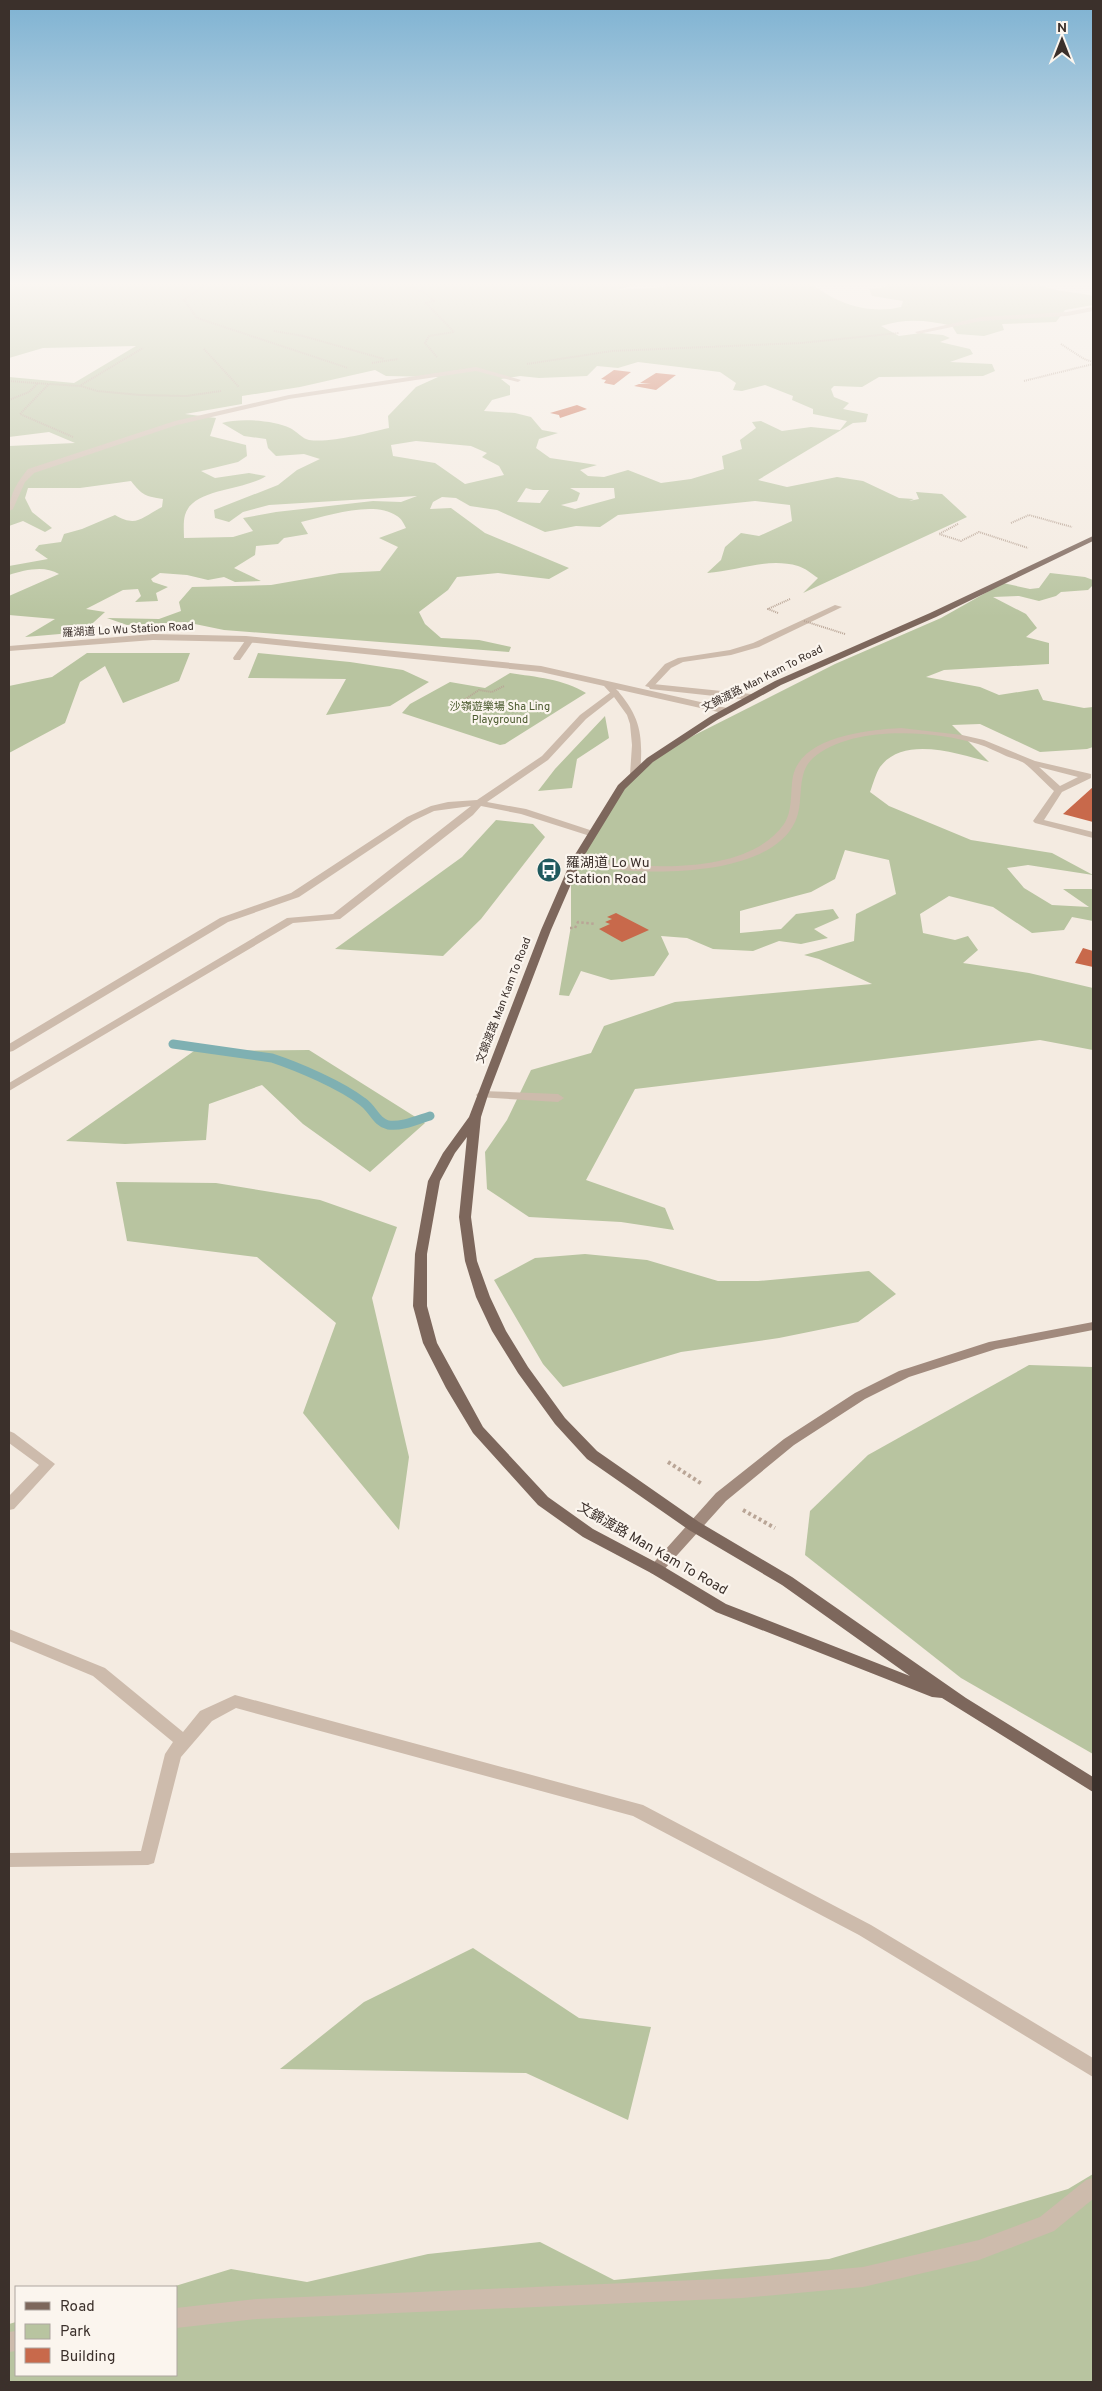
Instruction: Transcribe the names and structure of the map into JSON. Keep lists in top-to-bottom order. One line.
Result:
{"streets":{"main road":["文錦渡路 Man Kam To Road"],"street":["羅湖道 Lo Wu Station Road"]},"crossings":[["羅湖道 Lo Wu Station Road","文錦渡路 Man Kam To Road"]],"parks":["沙嶺遊樂場 Sha Ling Playground"],"places":{"bus stop":["羅湖道 Lo Wu Station Road"]},"legend":["Road","Park","Building"],"north":"top"}
